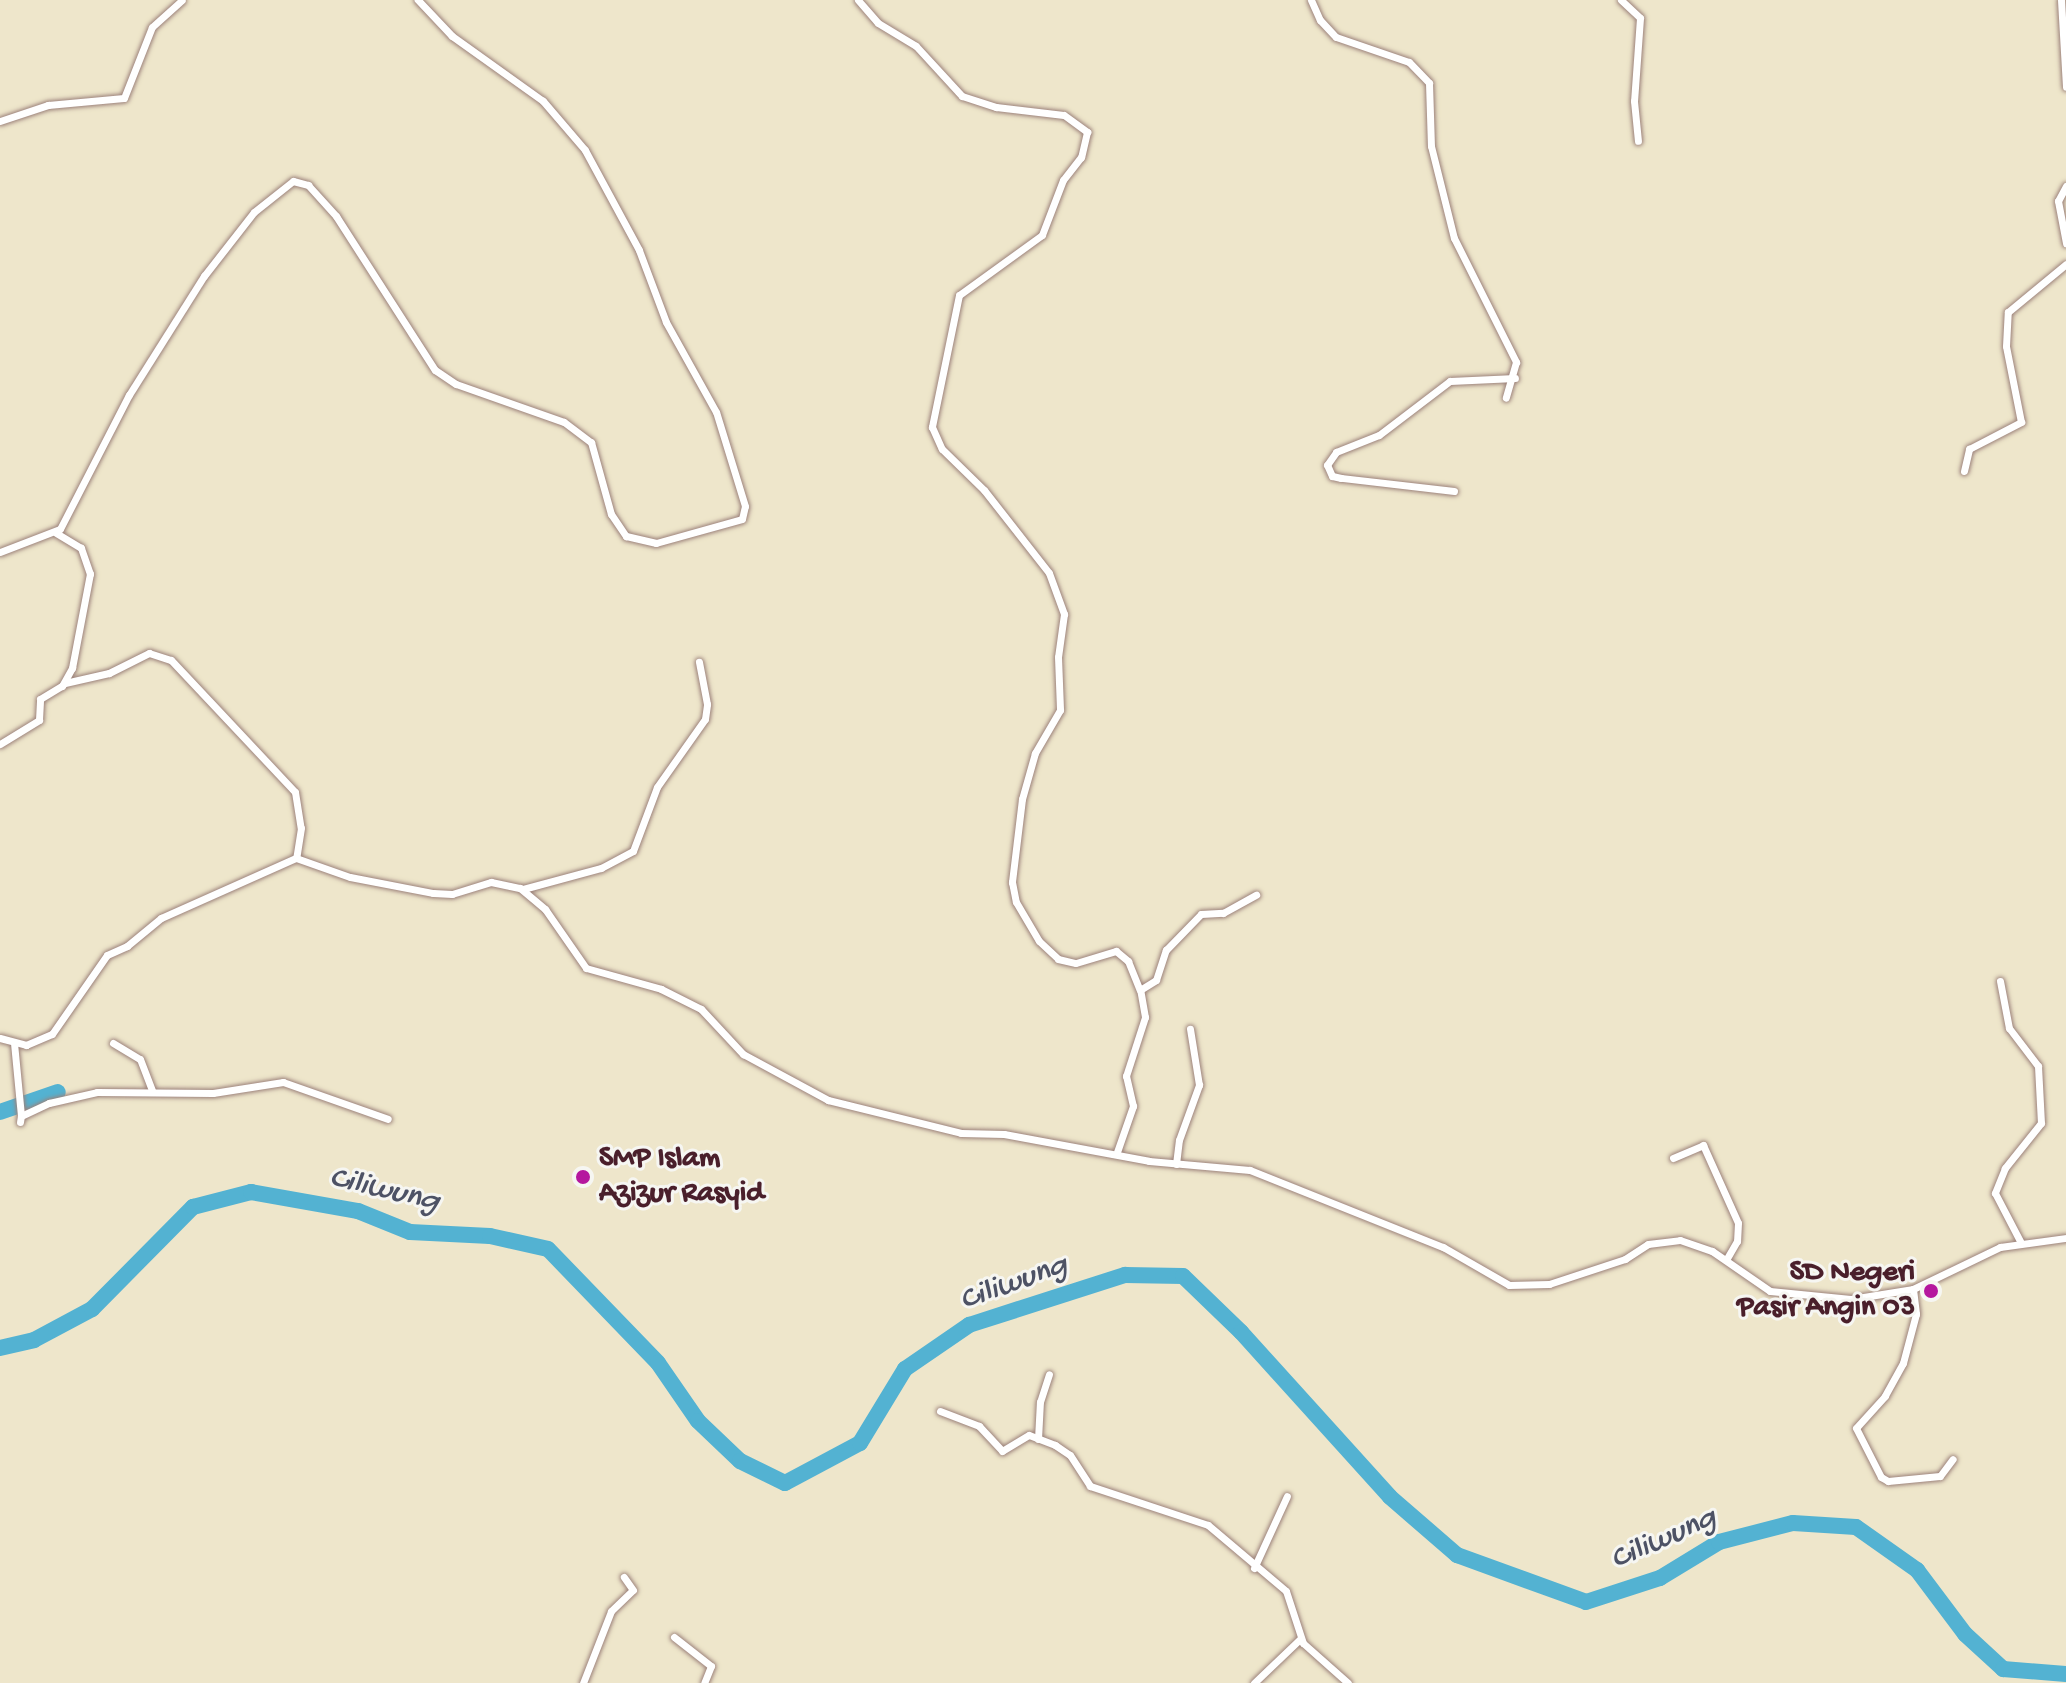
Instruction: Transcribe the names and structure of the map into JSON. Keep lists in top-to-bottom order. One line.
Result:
{"water":["Ciliwung"],"places":["SMP Islam Azizur Rasyid","SD Negeri Pasir Angin 03"]}
